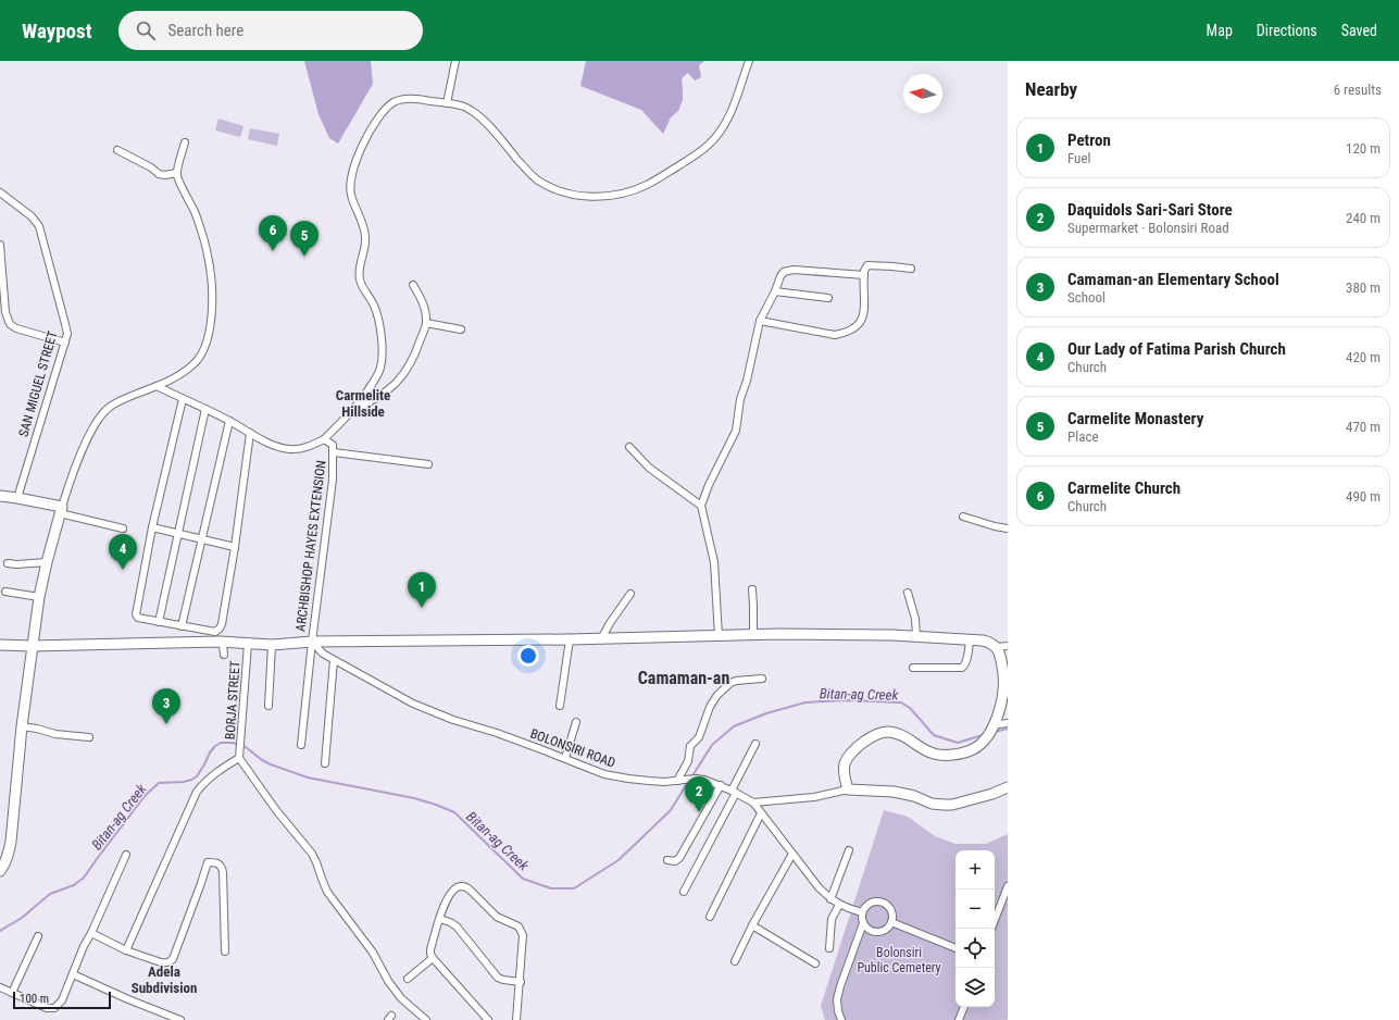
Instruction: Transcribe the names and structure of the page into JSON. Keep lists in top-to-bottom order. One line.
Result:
{"streets":{"street":["SAN MIGUEL STREET","ARCHBISHOP HAYES EXTENSION","BORJA STREET","BOLONSIRI ROAD"]},"crossings":[["ARCHBISHOP HAYES EXTENSION","BOLONSIRI ROAD"]],"districts":["Carmelite Hillside","Camaman-an","Adela Subdivision"],"water":["Bitan-ag Creek"],"parks":["Bolonsiri Public Cemetery"],"scale_bar":"100 m","north":"left","page":{"header":"Waypost","search":"Search here","nav":["Map","Directions","Saved"],"heading":["Nearby","6 results"],"list":[{"mark":"1","name":"Petron","note":"Fuel","value":"120 m"},{"mark":"2","name":"Daquidols Sari-Sari Store","note":"Supermarket · Bolonsiri Road","value":"240 m"},{"mark":"3","name":"Camaman-an Elementary School","note":"School","value":"380 m"},{"mark":"4","name":"Our Lady of Fatima Parish Church","note":"Church","value":"420 m"},{"mark":"5","name":"Carmelite Monastery","note":"Place","value":"470 m"},{"mark":"6","name":"Carmelite Church","note":"Church","value":"490 m"}],"pins":["6","5","4","1","3","2"],"map_buttons":["+","−"],"scale":"100 m"}}
